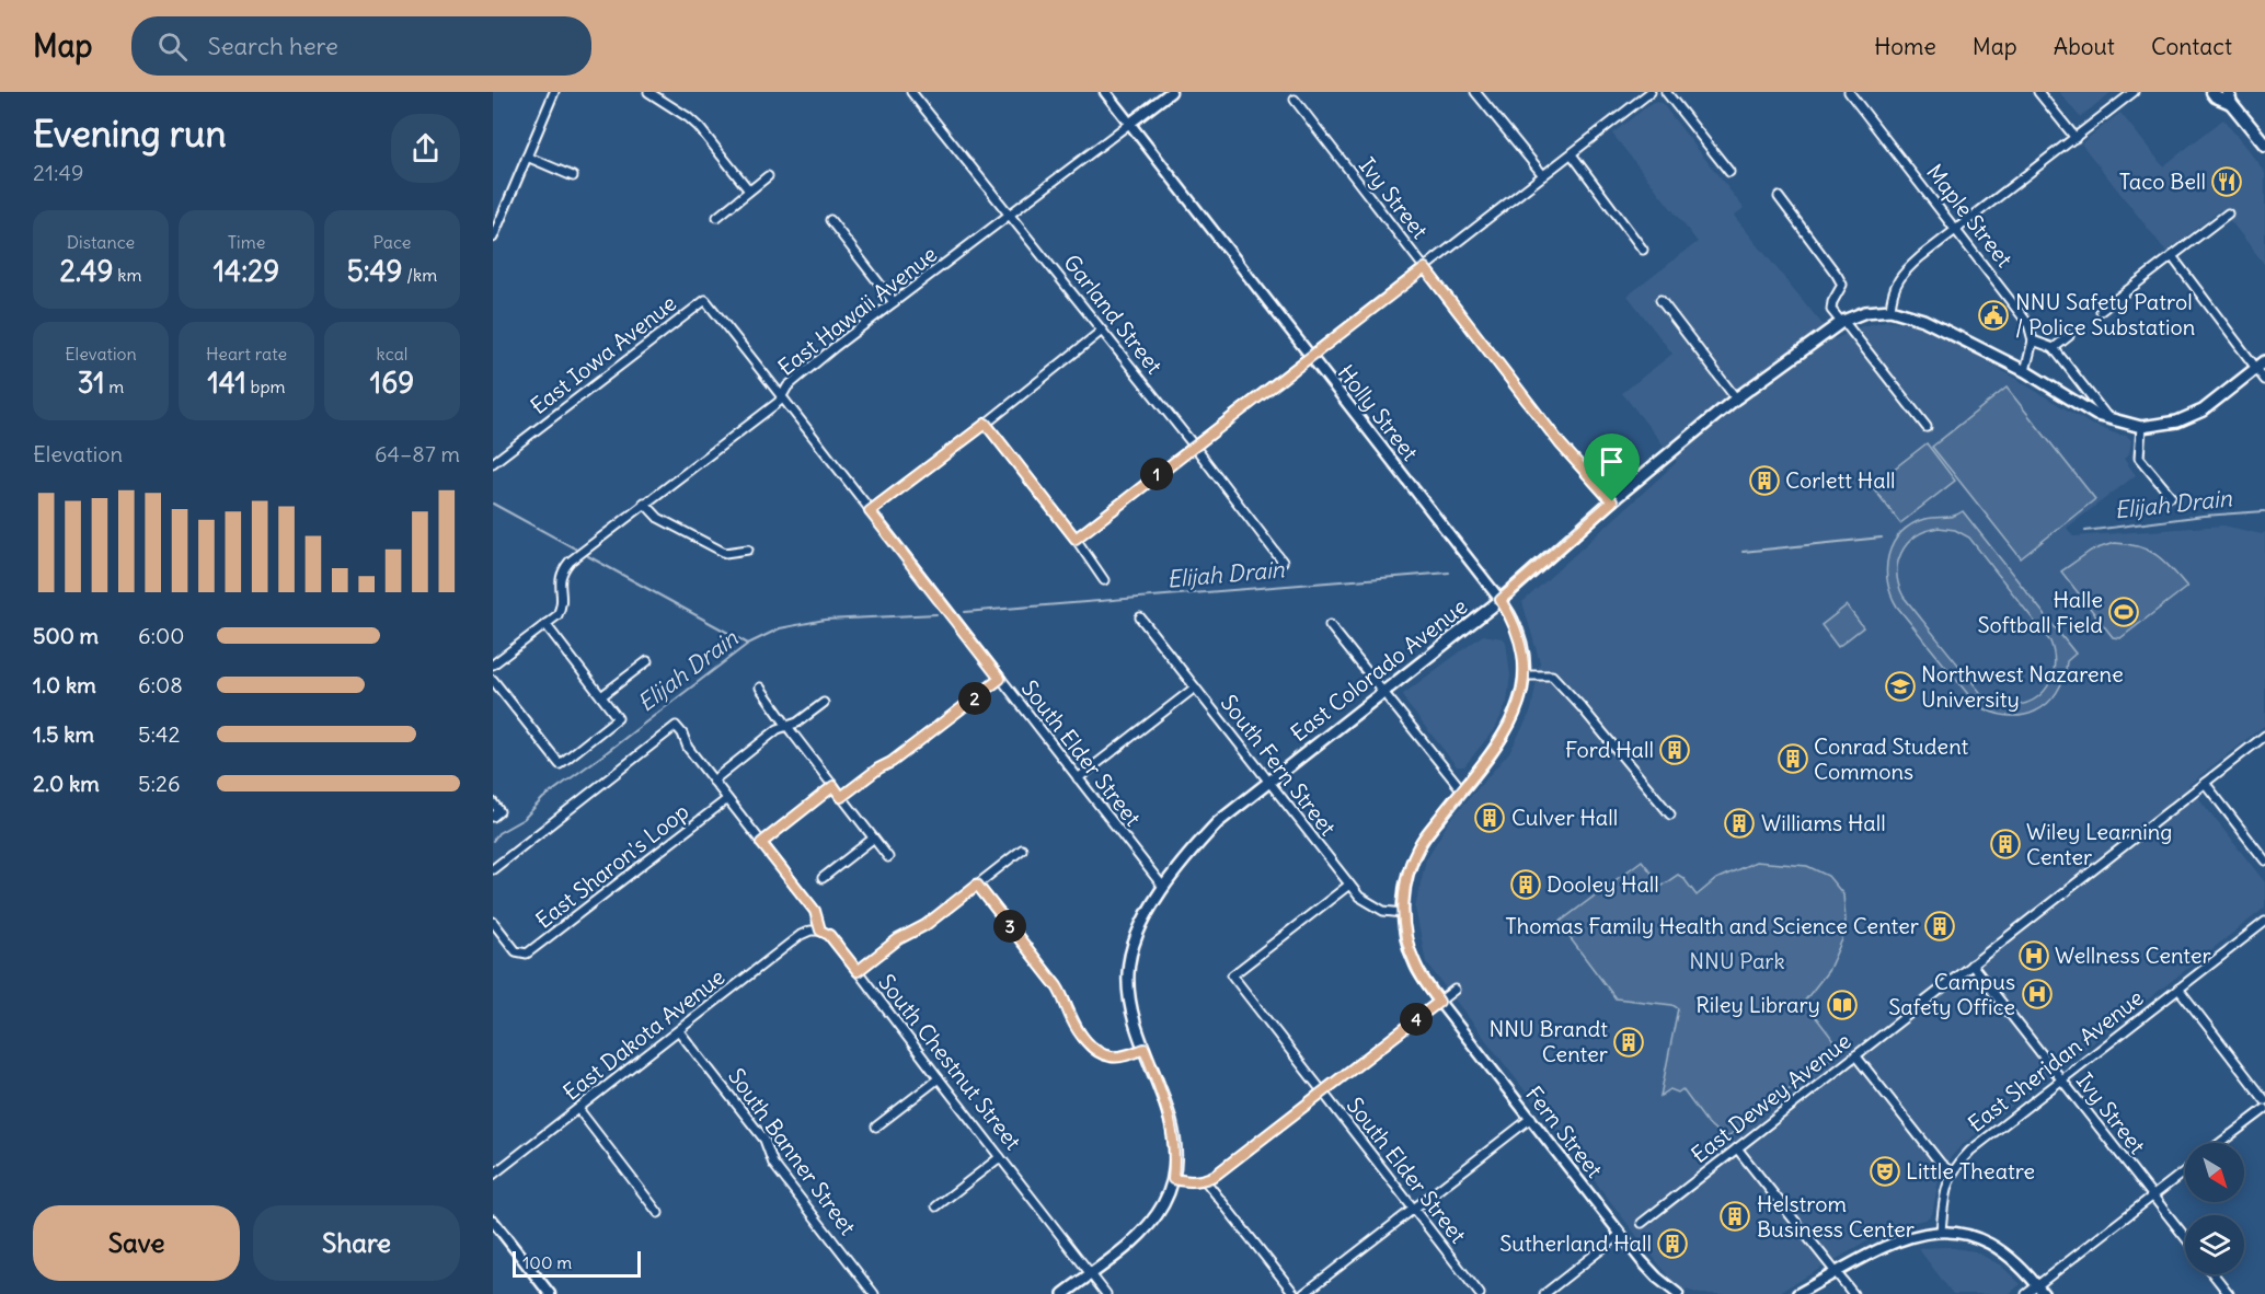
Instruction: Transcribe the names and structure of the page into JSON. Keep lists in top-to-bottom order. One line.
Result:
{"streets":{"main road":["East Colorado Avenue"],"street":["Ivy Street","Maple Street","East Hawaii Avenue","Garland Street","East Iowa Avenue","Holly Street","South Elder Street","South Fern Street","East Sharon's Loop","East Dakota Avenue","East Sheridan Avenue","South Chestnut Street","East Dewey Avenue","Fern Street","South Banner Street"]},"crossings":[["Ivy Street","East Colorado Avenue"],["Ivy Street","East Sheridan Avenue"],["Ivy Street","East Dewey Avenue"],["East Hawaii Avenue","Garland Street"],["East Hawaii Avenue","Holly Street"],["East Hawaii Avenue","South Elder Street"],["East Iowa Avenue","South Elder Street"],["Holly Street","East Colorado Avenue"],["Holly Street","Fern Street"],["East Colorado Avenue","South Elder Street"],["East Colorado Avenue","South Fern Street"],["South Elder Street","South Fern Street"],["South Fern Street","Fern Street"],["East Sharon's Loop","South Chestnut Street"],["East Dakota Avenue","South Chestnut Street"],["East Dakota Avenue","South Banner Street"]],"water":["Elijah Drain"],"parks":["NNU Park"],"places":{"restaurant":["Taco Bell"],"public building":["NNU Safety Patrol / Police Substation"],"building":["Corlett Hall","Ford Hall","Conrad Student Commons","Culver Hall","Williams Hall","Wiley Learning Center","Dooley Hall","Thomas Family Health and Science Center","NNU Brandt Center","Helstrom Business Center","Sutherland Hall"],"sports":["Halle Softball Field"],"school or university":["Northwest Nazarene University"],"hospital":["Wellness Center","Campus Safety Office"],"library":["Riley Library"],"theatre":["Little Theatre"]},"scale_bar":"100 m","north":"bottom right","page":{"header":"Map","search":"Search here","nav":["Home","Map","About","Contact"],"heading":["Evening run","21:49"],"stats":[["Distance","2.49 km"],["Time","14:29"],["Pace","5:49 /km"],["Elevation","31 m"],["Heart rate","141 bpm"],["kcal","169"]],"chart":["Elevation","64–87 m"],"pins":["1","2","3","4"],"list":[{"name":"500 m","note":"6:00"},{"name":"1.0 km","note":"6:08"},{"name":"1.5 km","note":"5:42"},{"name":"2.0 km","note":"5:26"}],"buttons":["Save","Share"],"scale":"100 m"}}
